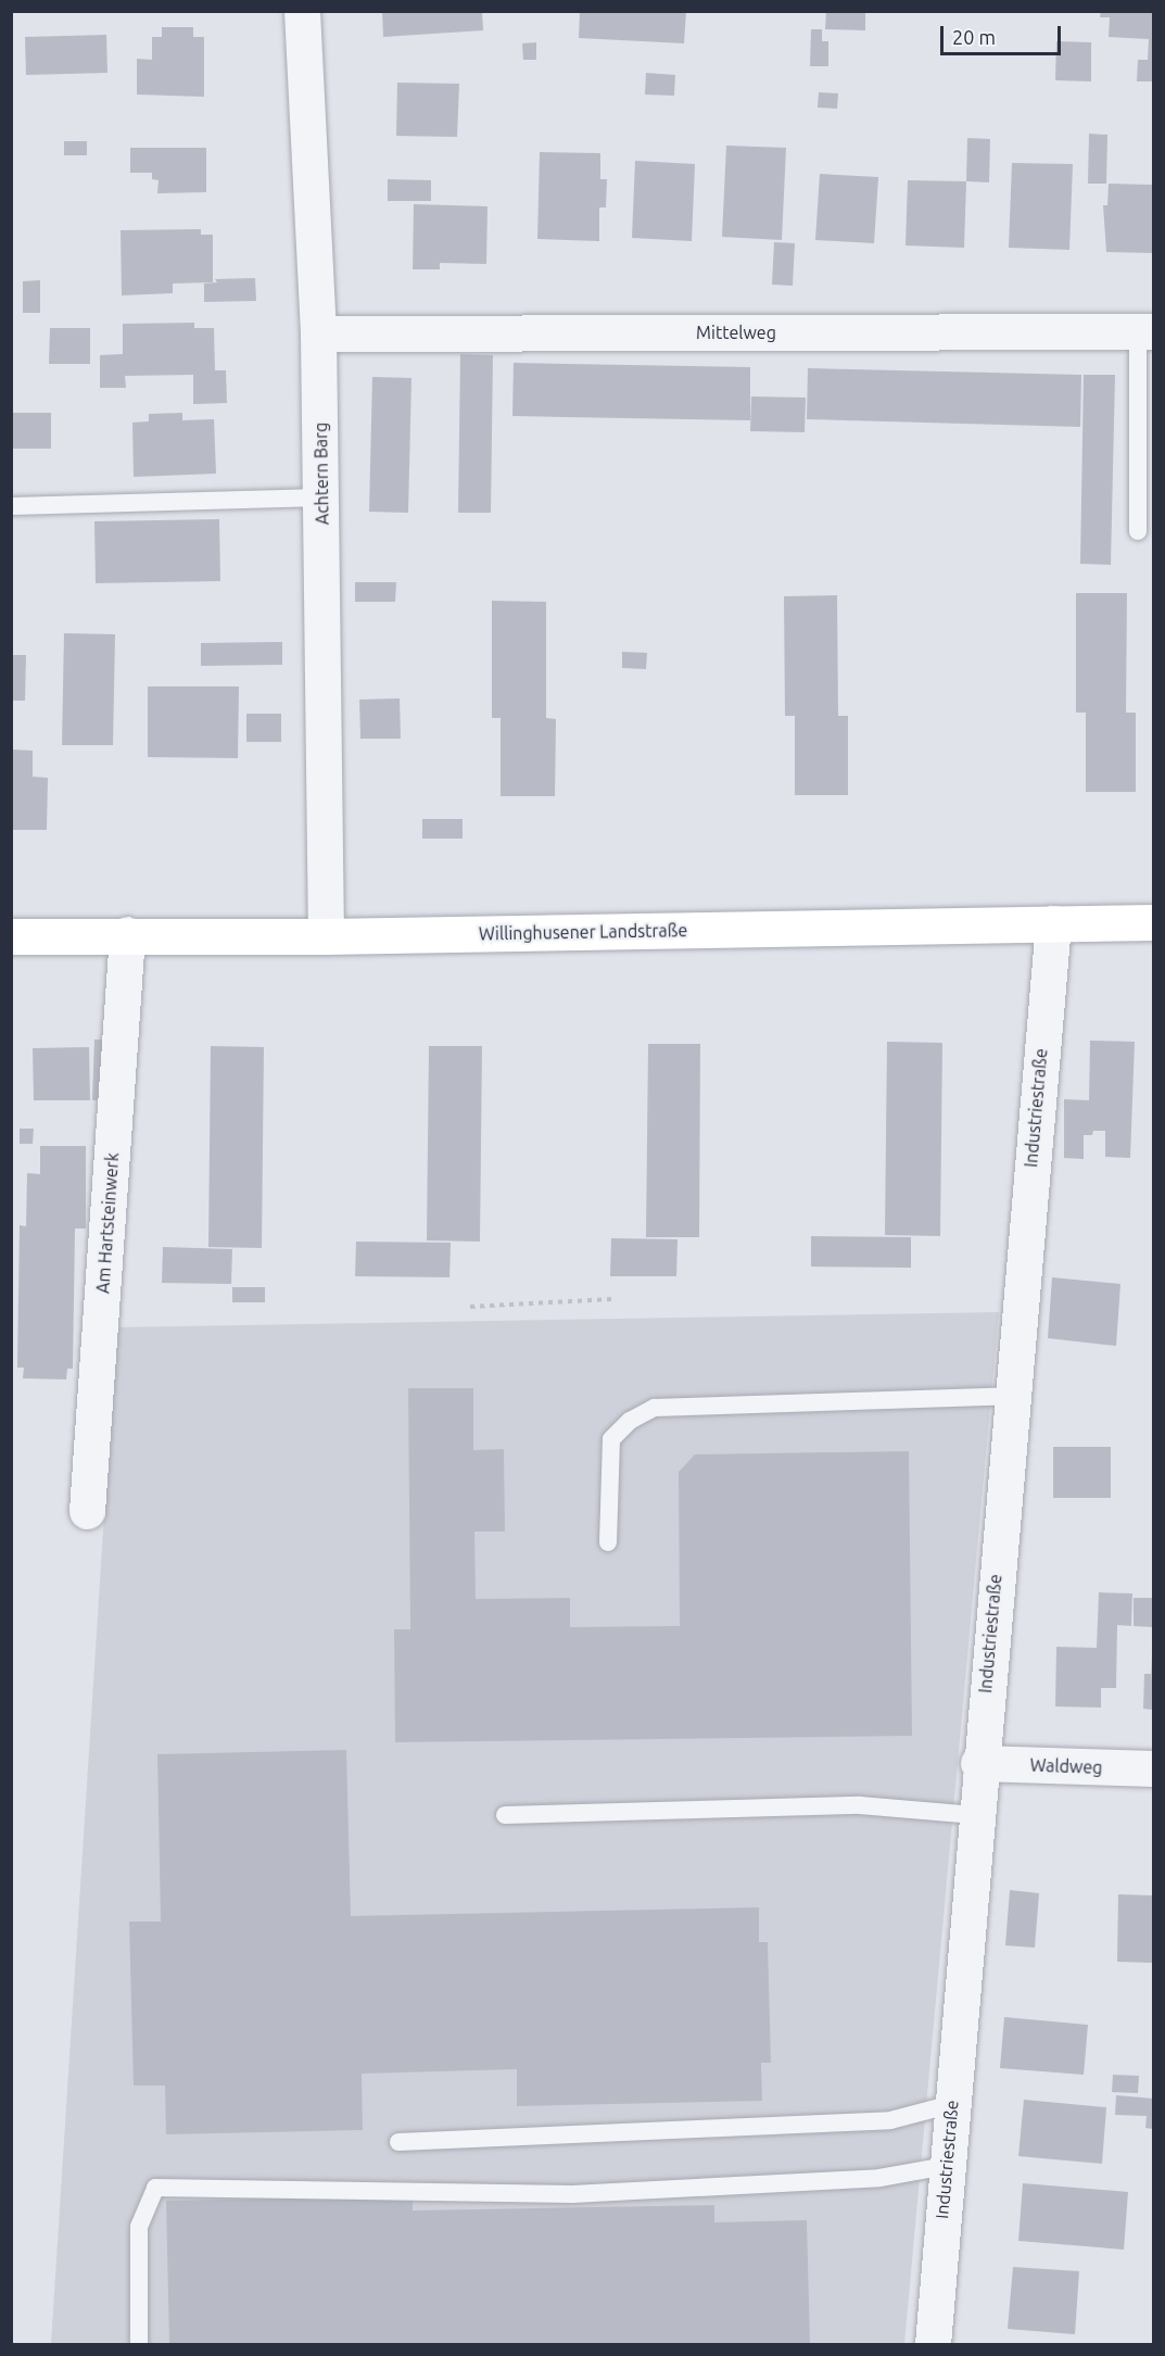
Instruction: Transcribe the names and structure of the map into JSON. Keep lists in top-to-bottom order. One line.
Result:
{"streets":{"street":["Mittelweg","Achtern Barg","Willinghusener Landstraße","Industriestraße","Am Hartsteinwerk","Waldweg"]},"crossings":[["Mittelweg","Achtern Barg"],["Achtern Barg","Willinghusener Landstraße"],["Willinghusener Landstraße","Industriestraße"],["Willinghusener Landstraße","Am Hartsteinwerk"],["Industriestraße","Waldweg"]],"scale_bar":"20 m"}
